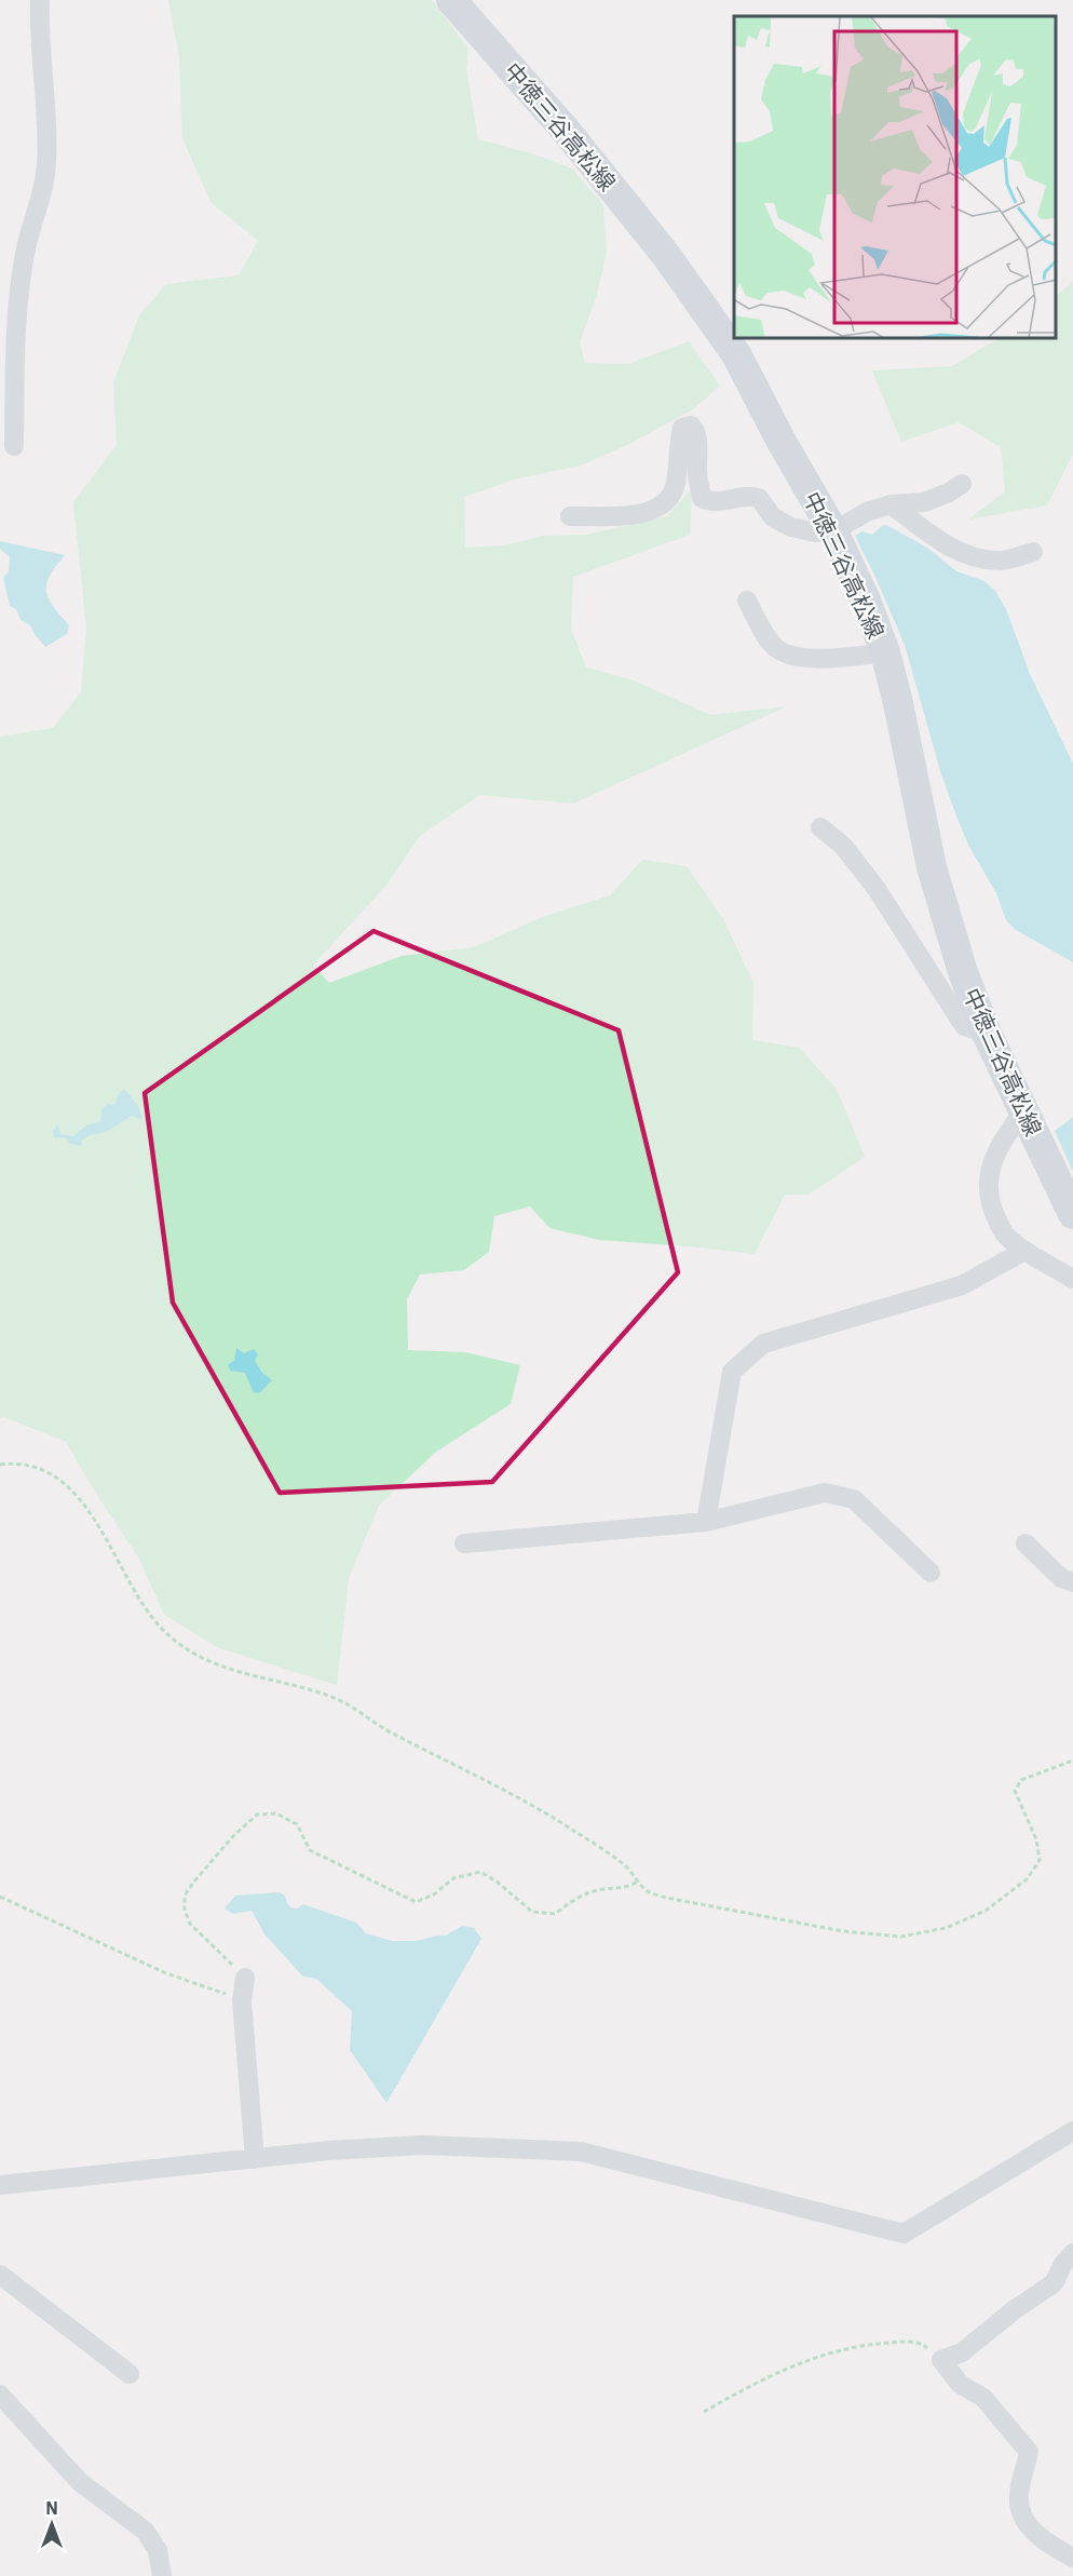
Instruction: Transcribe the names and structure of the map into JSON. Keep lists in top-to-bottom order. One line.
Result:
{"streets":{"main road":["中徳三谷高松線"]},"north":"top"}
